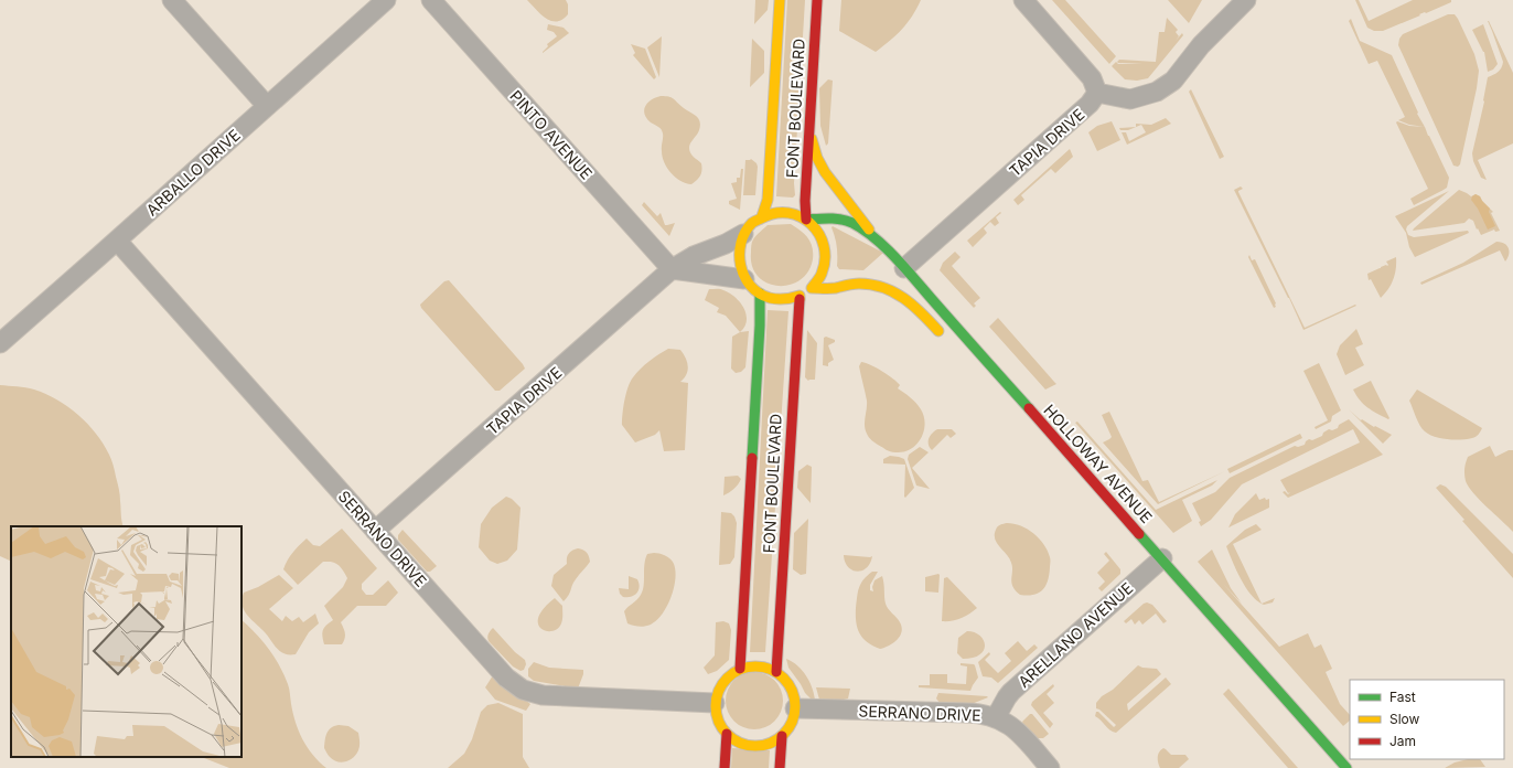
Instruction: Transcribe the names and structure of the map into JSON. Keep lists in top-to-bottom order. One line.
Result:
{"streets":{"street":["FONT BOULEVARD","PINTO AVENUE","TAPIA DRIVE","ARBALLO DRIVE","HOLLOWAY AVENUE","SERRANO DRIVE","ARELLANO AVENUE"]},"crossings":[["FONT BOULEVARD","TAPIA DRIVE"],["FONT BOULEVARD","HOLLOWAY AVENUE"],["FONT BOULEVARD","SERRANO DRIVE"],["PINTO AVENUE","TAPIA DRIVE"],["TAPIA DRIVE","HOLLOWAY AVENUE"],["TAPIA DRIVE","SERRANO DRIVE"],["ARBALLO DRIVE","SERRANO DRIVE"],["HOLLOWAY AVENUE","ARELLANO AVENUE"],["SERRANO DRIVE","ARELLANO AVENUE"]],"legend":["Fast","Slow","Jam"]}
